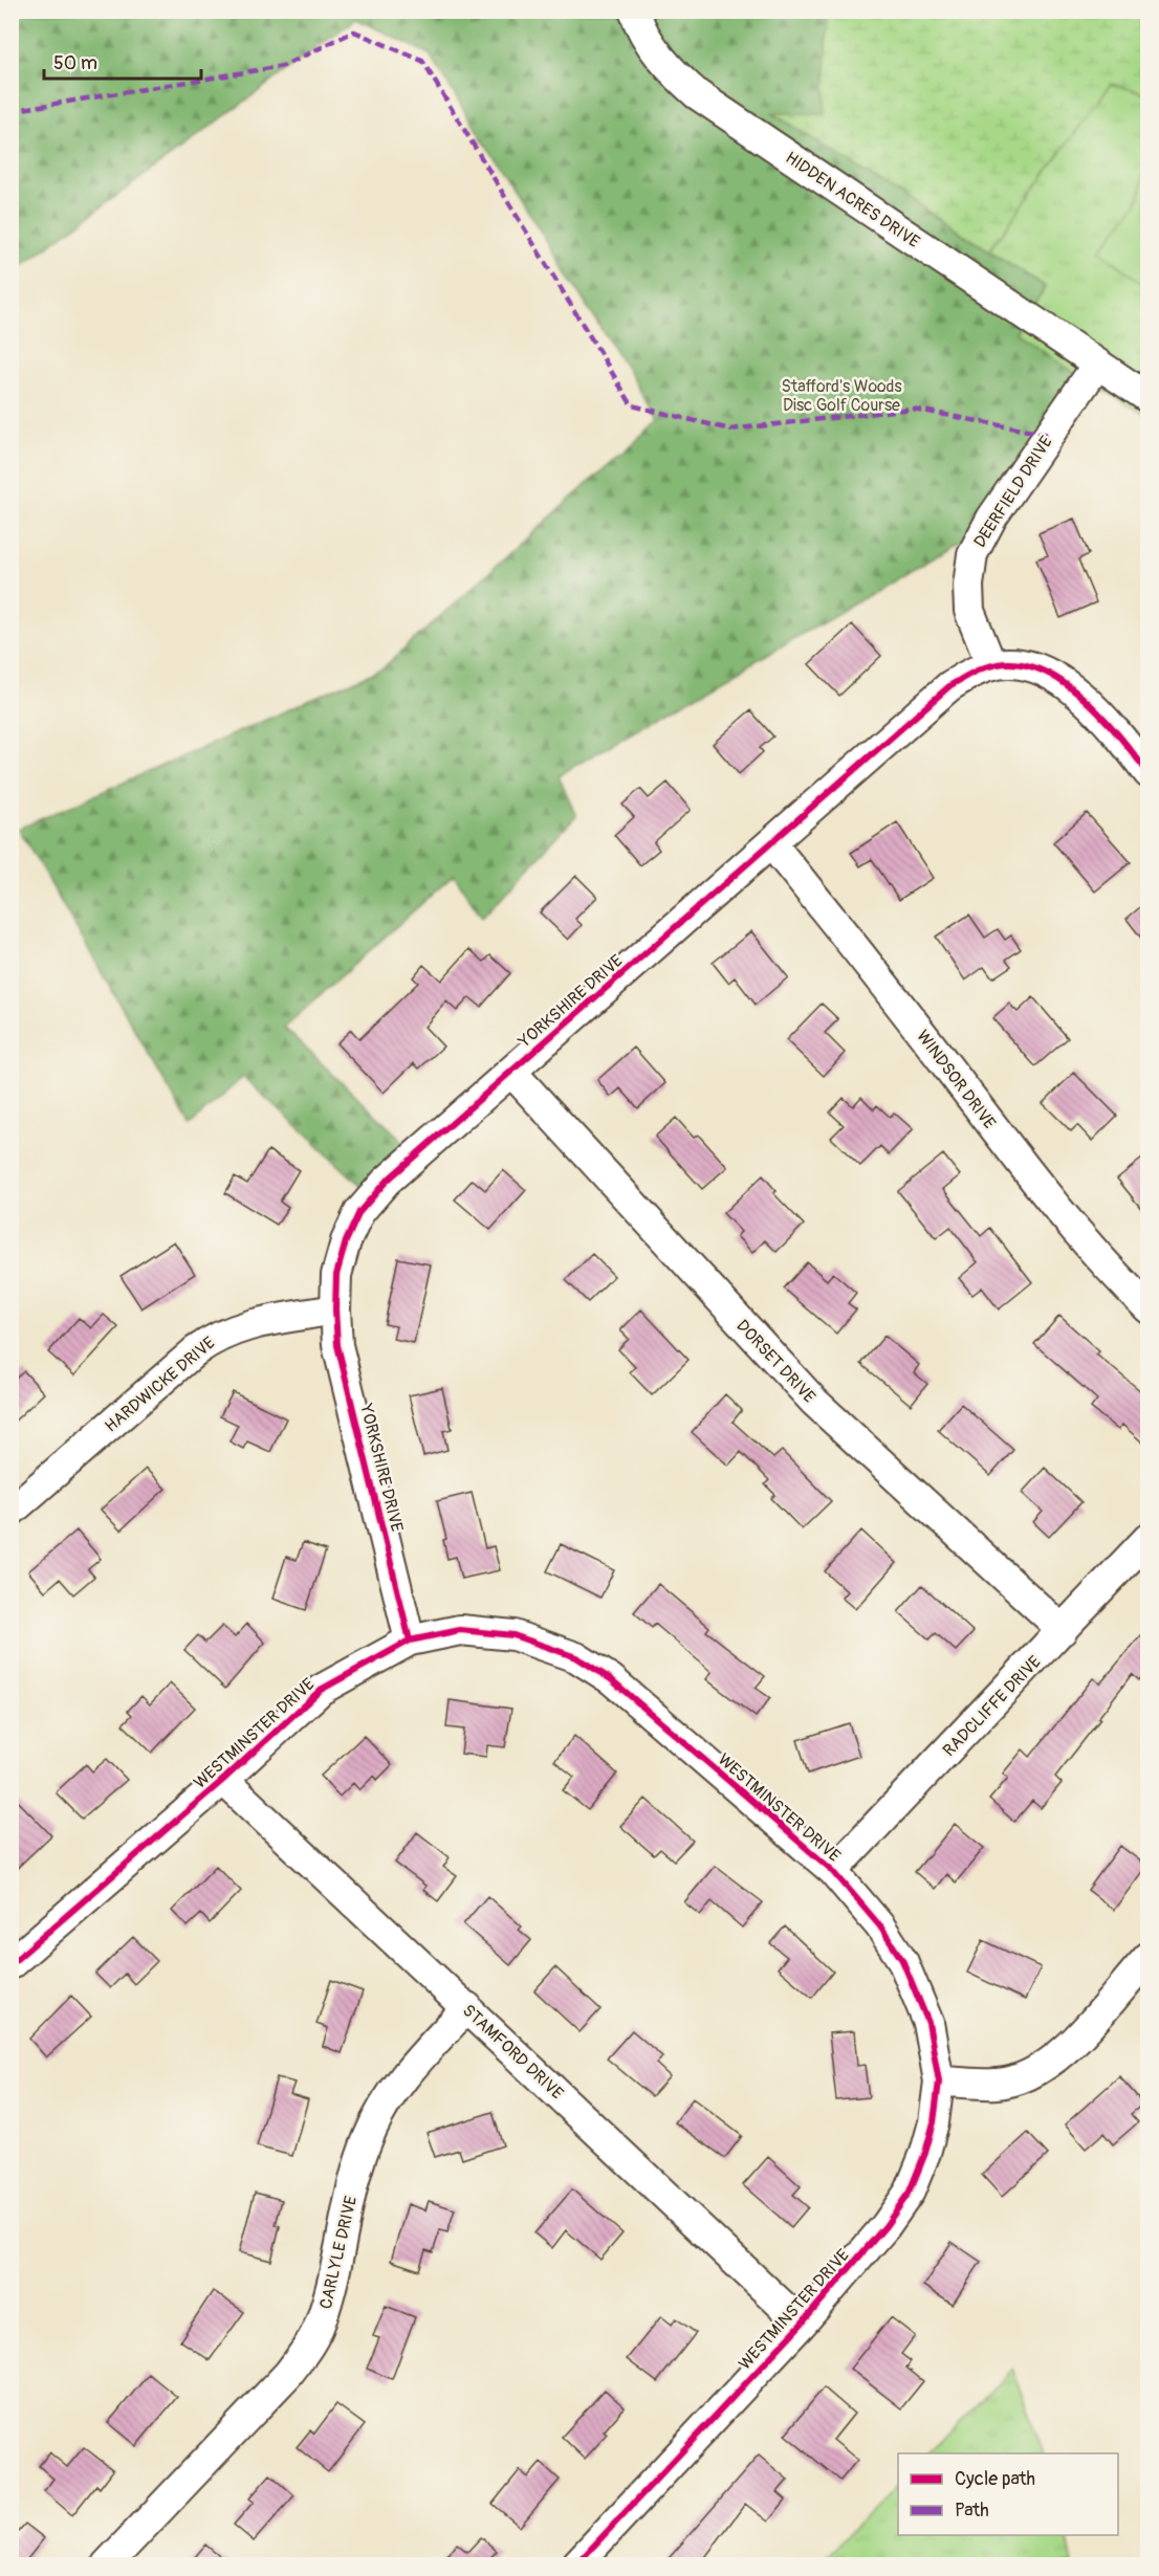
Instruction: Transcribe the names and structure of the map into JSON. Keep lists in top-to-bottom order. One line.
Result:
{"streets":{"street":["HIDDEN ACRES DRIVE","DEERFIELD DRIVE","YORKSHIRE DRIVE","WINDSOR DRIVE","DORSET DRIVE","HARDWICKE DRIVE","RADCLIFFE DRIVE","WESTMINSTER DRIVE","STAMFORD DRIVE","CARLYLE DRIVE"]},"crossings":[["HIDDEN ACRES DRIVE","DEERFIELD DRIVE"],["DEERFIELD DRIVE","YORKSHIRE DRIVE"],["YORKSHIRE DRIVE","WINDSOR DRIVE"],["YORKSHIRE DRIVE","DORSET DRIVE"],["YORKSHIRE DRIVE","HARDWICKE DRIVE"],["YORKSHIRE DRIVE","WESTMINSTER DRIVE"],["DORSET DRIVE","RADCLIFFE DRIVE"],["RADCLIFFE DRIVE","WESTMINSTER DRIVE"],["WESTMINSTER DRIVE","STAMFORD DRIVE"],["STAMFORD DRIVE","CARLYLE DRIVE"]],"parks":["Stafford's Woods Disc Golf Course"],"legend":["Cycle path","Path"],"scale_bar":"50 m"}
